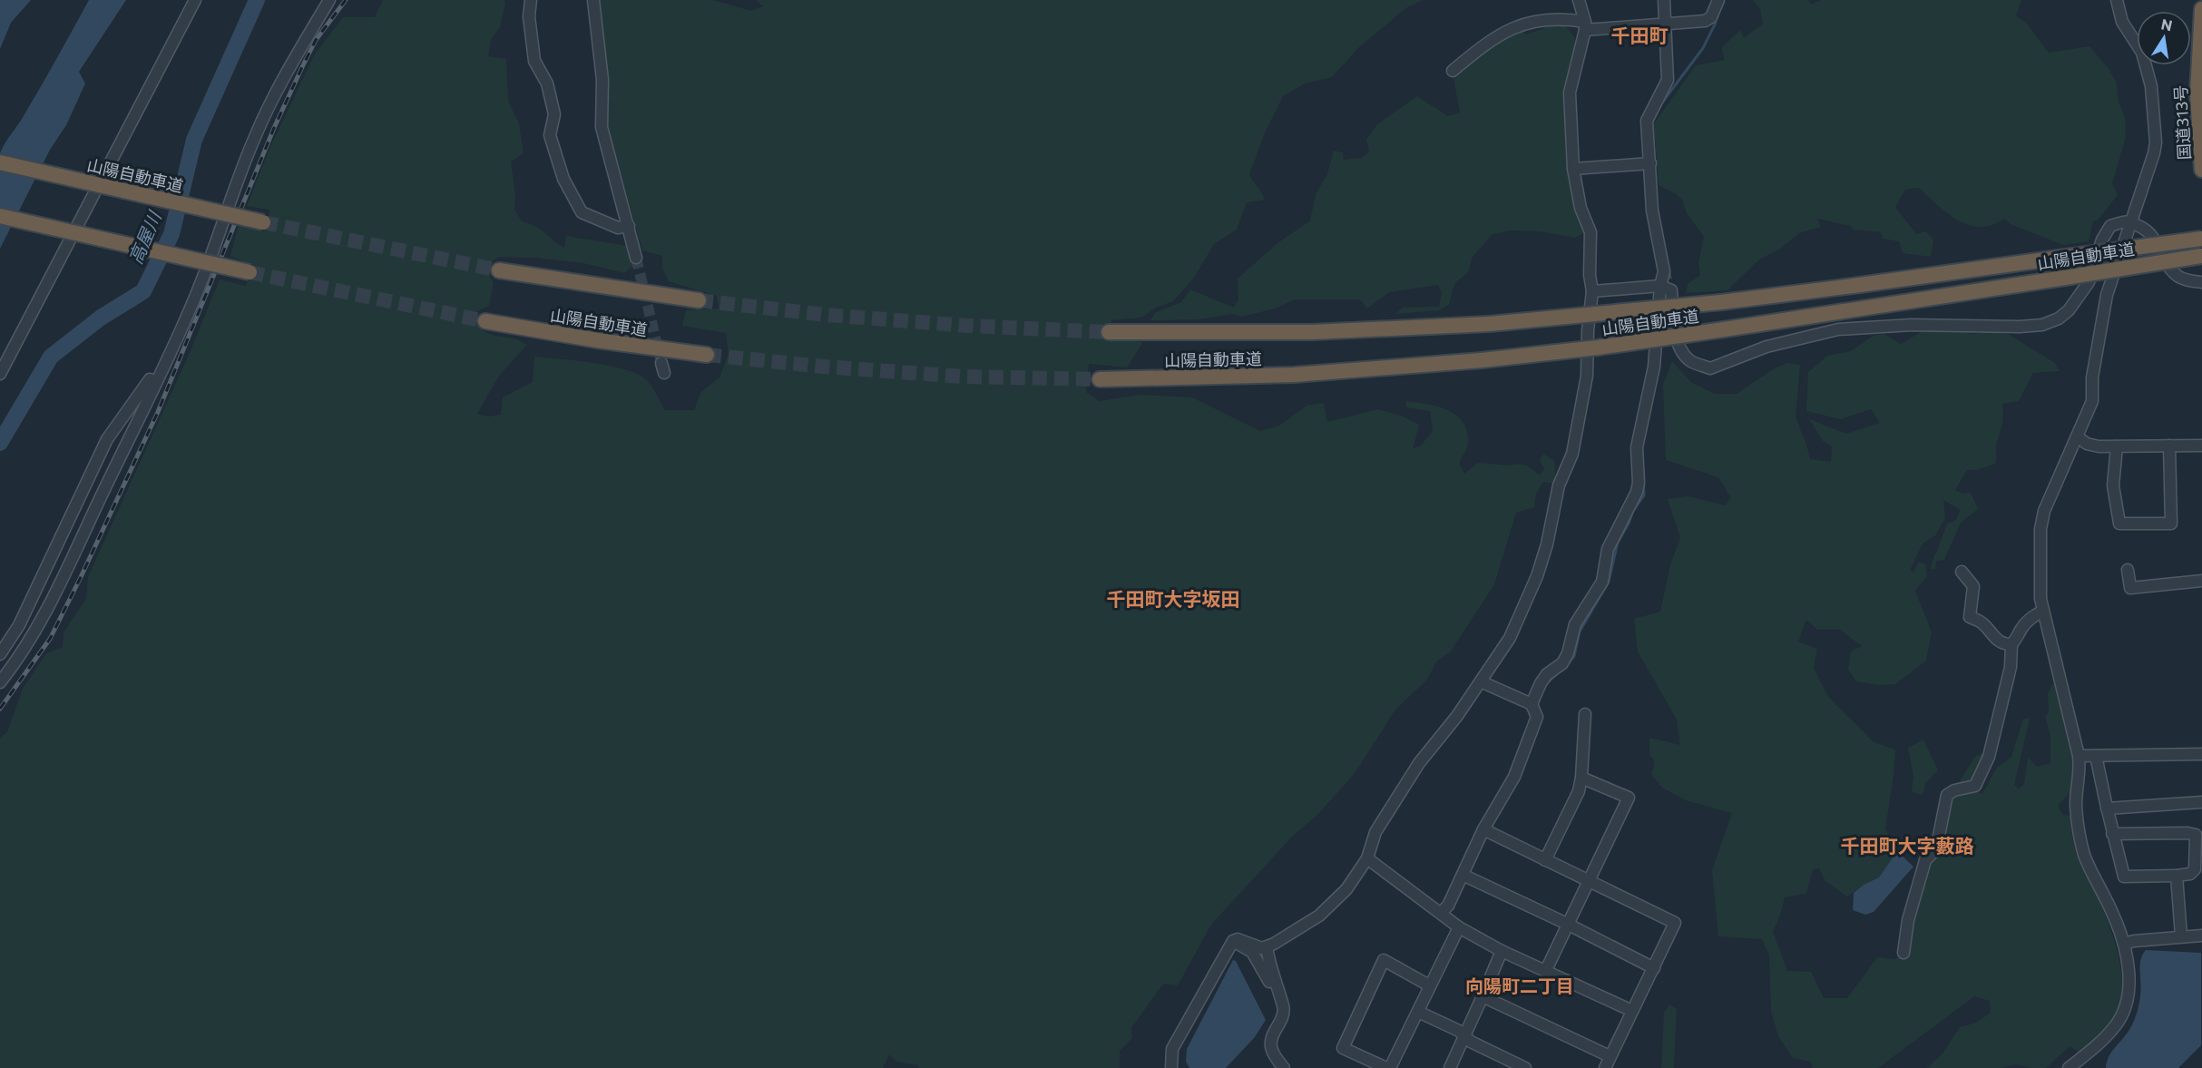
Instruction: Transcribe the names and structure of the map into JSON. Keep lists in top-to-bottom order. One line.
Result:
{"streets":{"highway":["国道313号","山陽自動車道"]},"districts":["千田町","千田町大字坂田","千田町大字藪路","向陽町二丁目"],"water":["高屋川"],"north":"top"}
